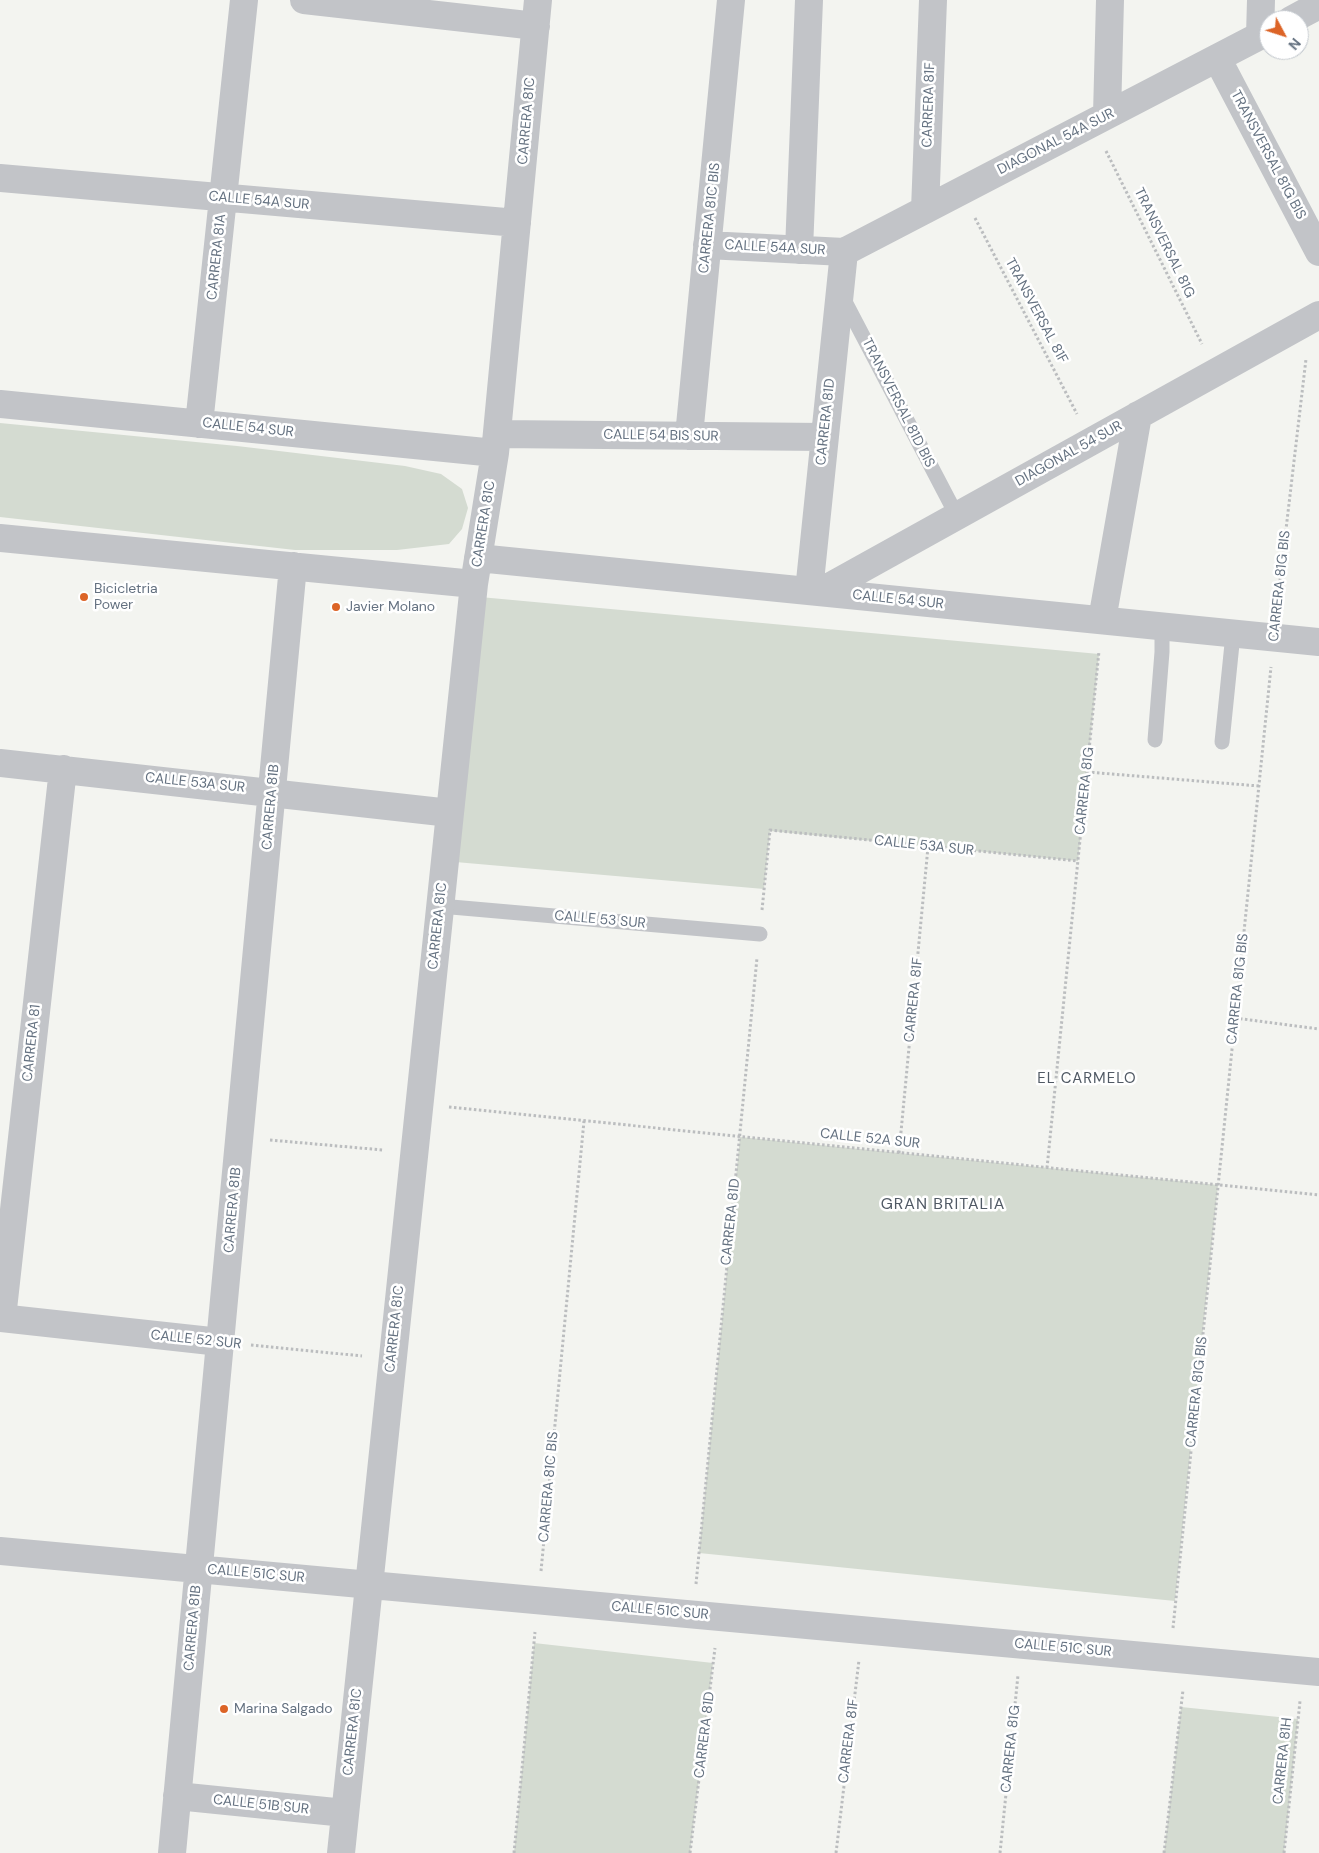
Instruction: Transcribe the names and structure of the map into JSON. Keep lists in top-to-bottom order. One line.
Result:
{"streets":{"street":["CARRERA 81F","CARRERA 81C","DIAGONAL 54A SUR","TRANSVERSAL 81G BIS","CALLE 54A SUR","CARRERA 81C BIS","CARRERA 81A","CARRERA 81D","CALLE 54 SUR","CALLE 54 BIS SUR","DIAGONAL 54 SUR","CALLE 53A SUR","CARRERA 81B","CARRERA 81","CALLE 52 SUR","CALLE 51C SUR","CALLE 51B SUR"],"lane":["TRANSVERSAL 81D BIS","CALLE 53 SUR"],"path":["TRANSVERSAL 81G","TRANSVERSAL 81F","CARRERA 81G BIS","CARRERA 81G","CALLE 52A SUR","CARRERA 81H"]},"crossings":[["CARRERA 81F","DIAGONAL 54A SUR"],["CARRERA 81F","CALLE 53A SUR"],["CARRERA 81F","CALLE 52A SUR"],["CARRERA 81F","CALLE 51C SUR"],["CARRERA 81C","CALLE 54A SUR"],["CARRERA 81C","CALLE 54 SUR"],["CARRERA 81C","CALLE 54 BIS SUR"],["CARRERA 81C","CALLE 53A SUR"],["CARRERA 81C","CALLE 53 SUR"],["CARRERA 81C","CALLE 52A SUR"],["CARRERA 81C","CALLE 52 SUR"],["CARRERA 81C","CALLE 51C SUR"],["CARRERA 81C","CALLE 51B SUR"],["DIAGONAL 54A SUR","TRANSVERSAL 81G BIS"],["DIAGONAL 54A SUR","CALLE 54A SUR"],["DIAGONAL 54A SUR","TRANSVERSAL 81G"],["DIAGONAL 54A SUR","TRANSVERSAL 81F"],["DIAGONAL 54A SUR","CARRERA 81D"],["CALLE 54A SUR","CARRERA 81C BIS"],["CALLE 54A SUR","CARRERA 81A"],["CALLE 54A SUR","CARRERA 81D"],["CARRERA 81C BIS","CALLE 54 BIS SUR"],["CARRERA 81C BIS","CALLE 52A SUR"],["CARRERA 81C BIS","CALLE 51C SUR"],["TRANSVERSAL 81G","DIAGONAL 54 SUR"],["CARRERA 81A","CALLE 54 SUR"],["TRANSVERSAL 81F","DIAGONAL 54 SUR"],["TRANSVERSAL 81D BIS","CARRERA 81D"],["TRANSVERSAL 81D BIS","DIAGONAL 54 SUR"],["CARRERA 81D","CALLE 54 SUR"],["CARRERA 81D","CALLE 54 BIS SUR"],["CARRERA 81D","DIAGONAL 54 SUR"],["CARRERA 81D","CALLE 53A SUR"],["CARRERA 81D","CALLE 53 SUR"],["CARRERA 81D","CALLE 52A SUR"],["CARRERA 81D","CALLE 51C SUR"],["CALLE 54 SUR","CALLE 54 BIS SUR"],["CALLE 54 SUR","DIAGONAL 54 SUR"],["CALLE 54 SUR","CARRERA 81G BIS"],["CALLE 54 SUR","CARRERA 81G"],["DIAGONAL 54 SUR","CARRERA 81G BIS"],["CARRERA 81G BIS","CALLE 52A SUR"],["CARRERA 81G BIS","CALLE 51C SUR"],["CALLE 53A SUR","CARRERA 81G"],["CALLE 53A SUR","CARRERA 81B"],["CALLE 53A SUR","CARRERA 81"],["CARRERA 81G","CALLE 52A SUR"],["CARRERA 81G","CALLE 51C SUR"],["CARRERA 81B","CALLE 52 SUR"],["CARRERA 81B","CALLE 51C SUR"],["CARRERA 81B","CALLE 51B SUR"],["CARRERA 81","CALLE 52 SUR"],["CALLE 51C SUR","CARRERA 81H"]],"districts":["EL CARMELO","GRAN BRITALIA"],"places":["Bicicletria Power","Javier Molano","Marina Salgado"],"north":"bottom right"}
